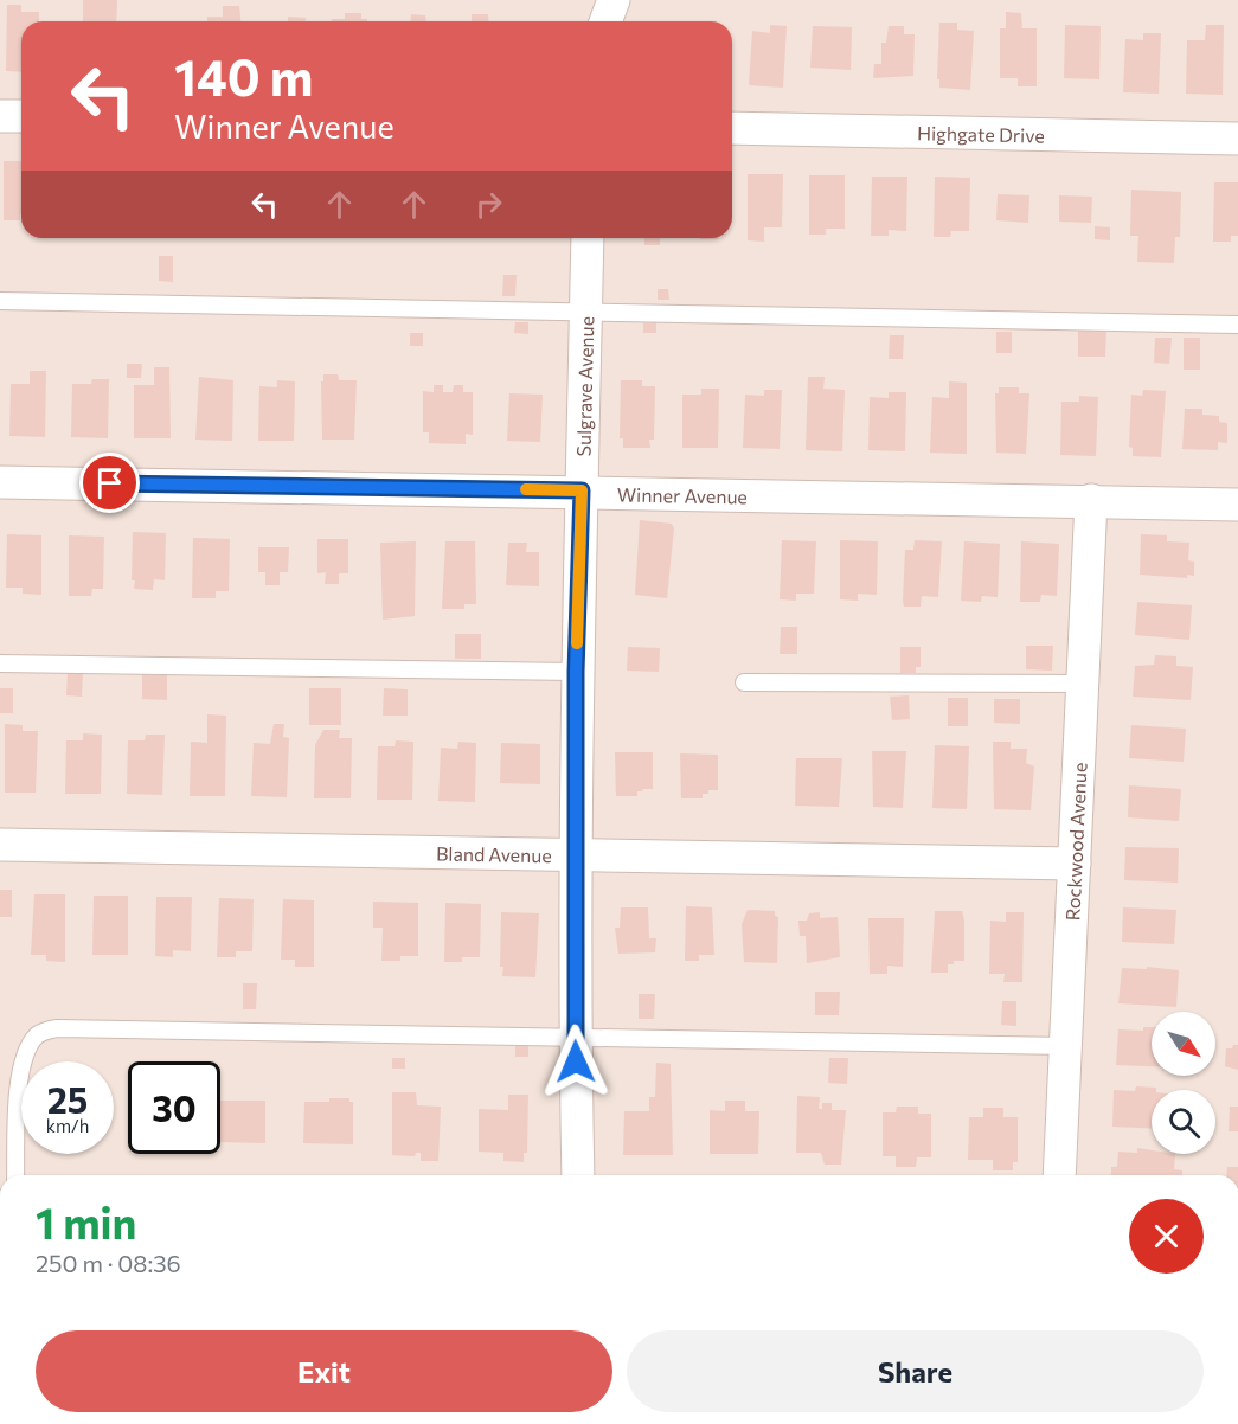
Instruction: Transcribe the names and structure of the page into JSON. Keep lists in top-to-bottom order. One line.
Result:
{"streets":{"street":["Highgate Drive","Sulgrave Avenue","Winner Avenue","Rockwood Avenue","Bland Avenue"]},"crossings":[["Sulgrave Avenue","Winner Avenue"],["Sulgrave Avenue","Bland Avenue"],["Winner Avenue","Rockwood Avenue"],["Rockwood Avenue","Bland Avenue"]],"north":"bottom right","page":{"turn":["140 m","Winner Avenue"],"speed":"25 km/h","limit":"30","heading":["1 min","250 m · 08:36"],"buttons":["Exit","Share"]}}
